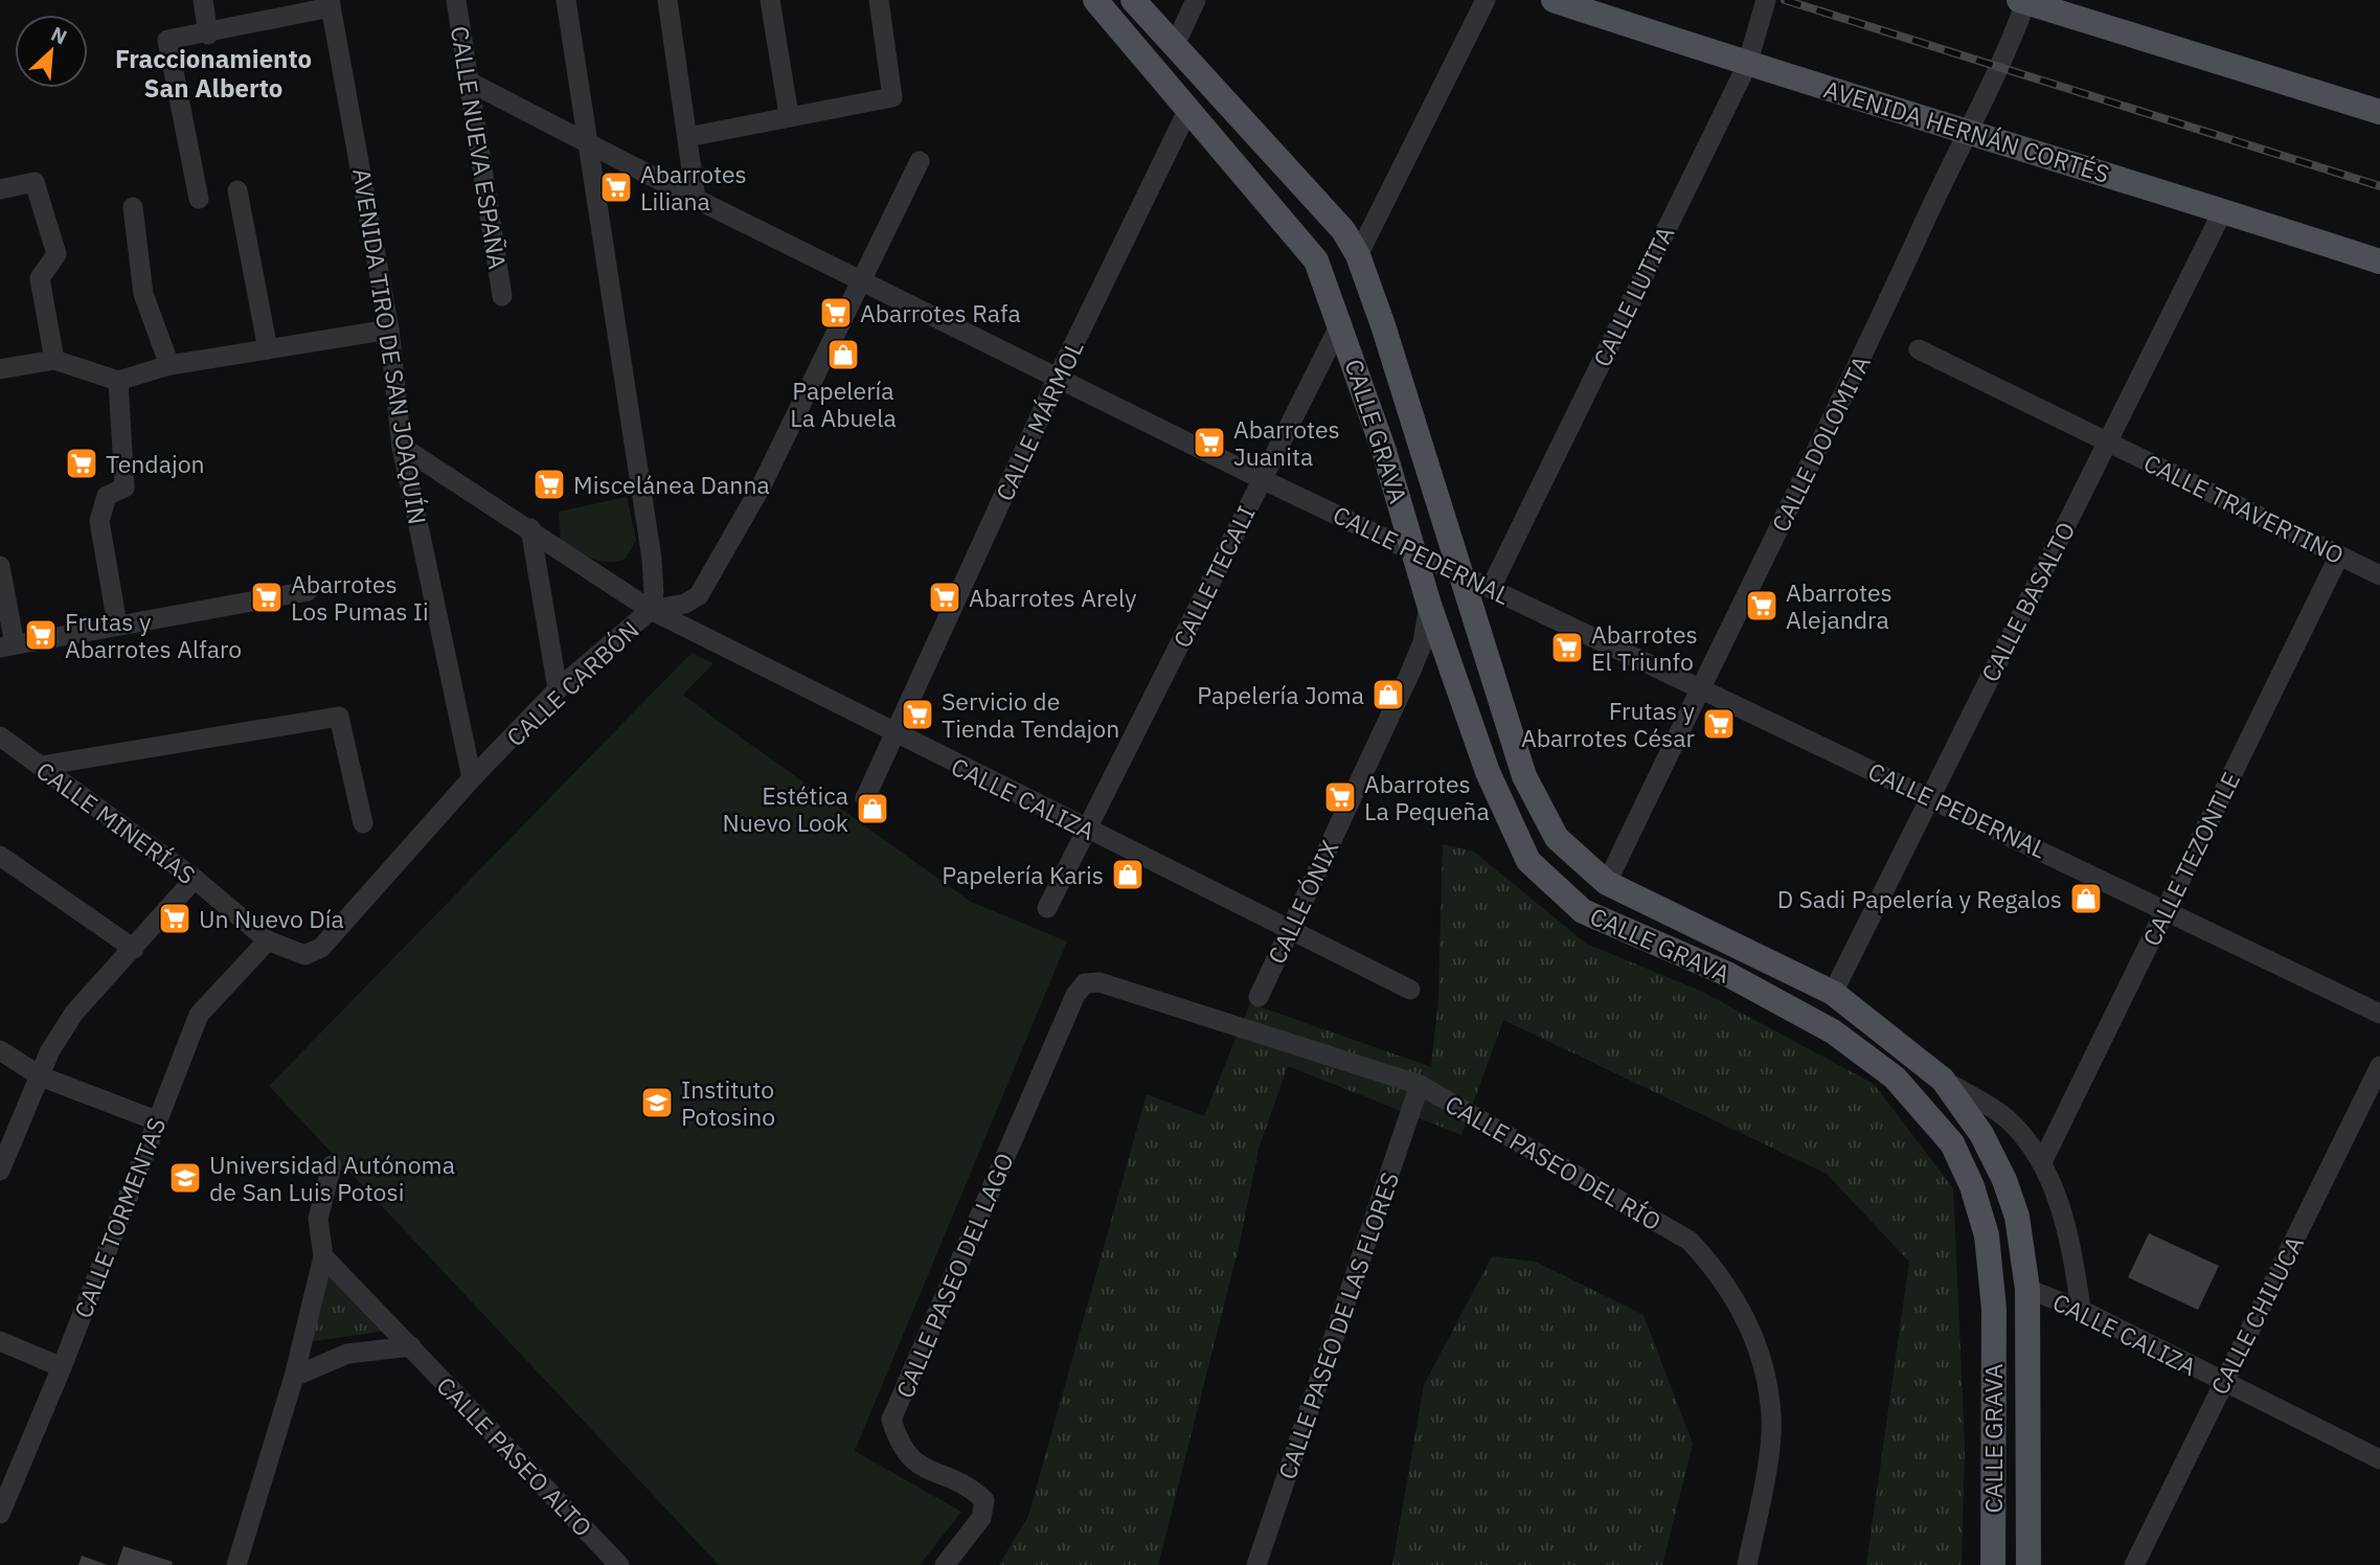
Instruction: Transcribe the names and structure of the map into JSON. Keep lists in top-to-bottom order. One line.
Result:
{"streets":{"main road":["AVENIDA HERNÁN CORTÉS","CALLE GRAVA"],"street":["CALLE NUEVA ESPAÑA","CALLE LUTITA","AVENIDA TIRO DE SAN JOAQUÍN","CALLE MÁRMOL","CALLE DOLOMITA","CALLE TRAVERTINO","CALLE PEDERNAL","CALLE TECALI","CALLE BASALTO","CALLE CARBÓN","CALLE CALIZA","CALLE MINERÍAS","CALLE TEZONTLE","CALLE ÓNIX","CALLE PASEO DEL RÍO","CALLE TORMENTAS","CALLE PASEO DEL LAGO","CALLE CHILUCA","CALLE PASEO DE LAS FLORES","CALLE PASEO ALTO"]},"crossings":[["AVENIDA HERNÁN CORTÉS","CALLE LUTITA"],["AVENIDA HERNÁN CORTÉS","CALLE DOLOMITA"],["AVENIDA HERNÁN CORTÉS","CALLE BASALTO"],["CALLE NUEVA ESPAÑA","CALLE PEDERNAL"],["CALLE LUTITA","CALLE PEDERNAL"],["AVENIDA TIRO DE SAN JOAQUÍN","CALLE CARBÓN"],["AVENIDA TIRO DE SAN JOAQUÍN","CALLE CALIZA"],["CALLE MÁRMOL","CALLE GRAVA"],["CALLE MÁRMOL","CALLE PEDERNAL"],["CALLE MÁRMOL","CALLE CALIZA"],["CALLE GRAVA","CALLE DOLOMITA"],["CALLE GRAVA","CALLE PEDERNAL"],["CALLE GRAVA","CALLE TECALI"],["CALLE GRAVA","CALLE BASALTO"],["CALLE GRAVA","CALLE CALIZA"],["CALLE GRAVA","CALLE ÓNIX"],["CALLE DOLOMITA","CALLE PEDERNAL"],["CALLE TRAVERTINO","CALLE BASALTO"],["CALLE TRAVERTINO","CALLE TEZONTLE"],["CALLE PEDERNAL","CALLE TECALI"],["CALLE PEDERNAL","CALLE BASALTO"],["CALLE PEDERNAL","CALLE CARBÓN"],["CALLE PEDERNAL","CALLE TEZONTLE"],["CALLE TECALI","CALLE CALIZA"],["CALLE CARBÓN","CALLE CALIZA"],["CALLE CARBÓN","CALLE MINERÍAS"],["CALLE CALIZA","CALLE ÓNIX"],["CALLE CALIZA","CALLE CHILUCA"],["CALLE MINERÍAS","CALLE TORMENTAS"],["CALLE PASEO DEL RÍO","CALLE PASEO DEL LAGO"],["CALLE PASEO DEL RÍO","CALLE PASEO DE LAS FLORES"]],"districts":["Fraccionamiento San Alberto"],"places":{"supermarket":["Abarrotes Liliana","Abarrotes Rafa","Abarrotes Juanita","Tendajon","Miscelánea Danna","Abarrotes Los Pumas Ii","Abarrotes Arely","Abarrotes Alejandra","Frutas y Abarrotes Alfaro","Abarrotes El Triunfo","Servicio de Tienda Tendajon","Frutas y Abarrotes César","Abarrotes La Pequeña","Un Nuevo Día"],"shop":["Papelería La Abuela","Papelería Joma","Estética Nuevo Look","Papelería Karis","D Sadi Papelería y Regalos"],"school or university":["Instituto Potosino","Universidad Autónoma de San Luis Potosi"]},"north":"top right"}
